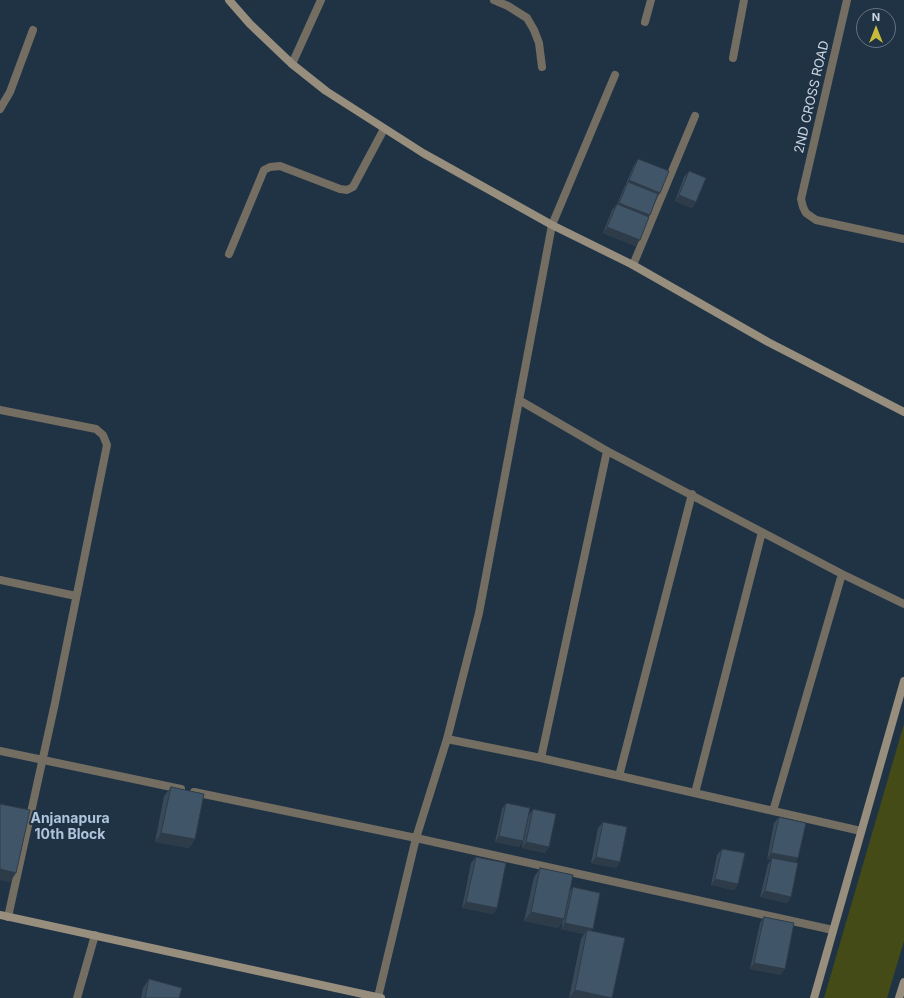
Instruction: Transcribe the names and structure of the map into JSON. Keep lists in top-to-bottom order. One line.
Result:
{"streets":{"street":["2ND CROSS ROAD"]},"districts":["Anjanapura 10th Block"],"north":"top"}
